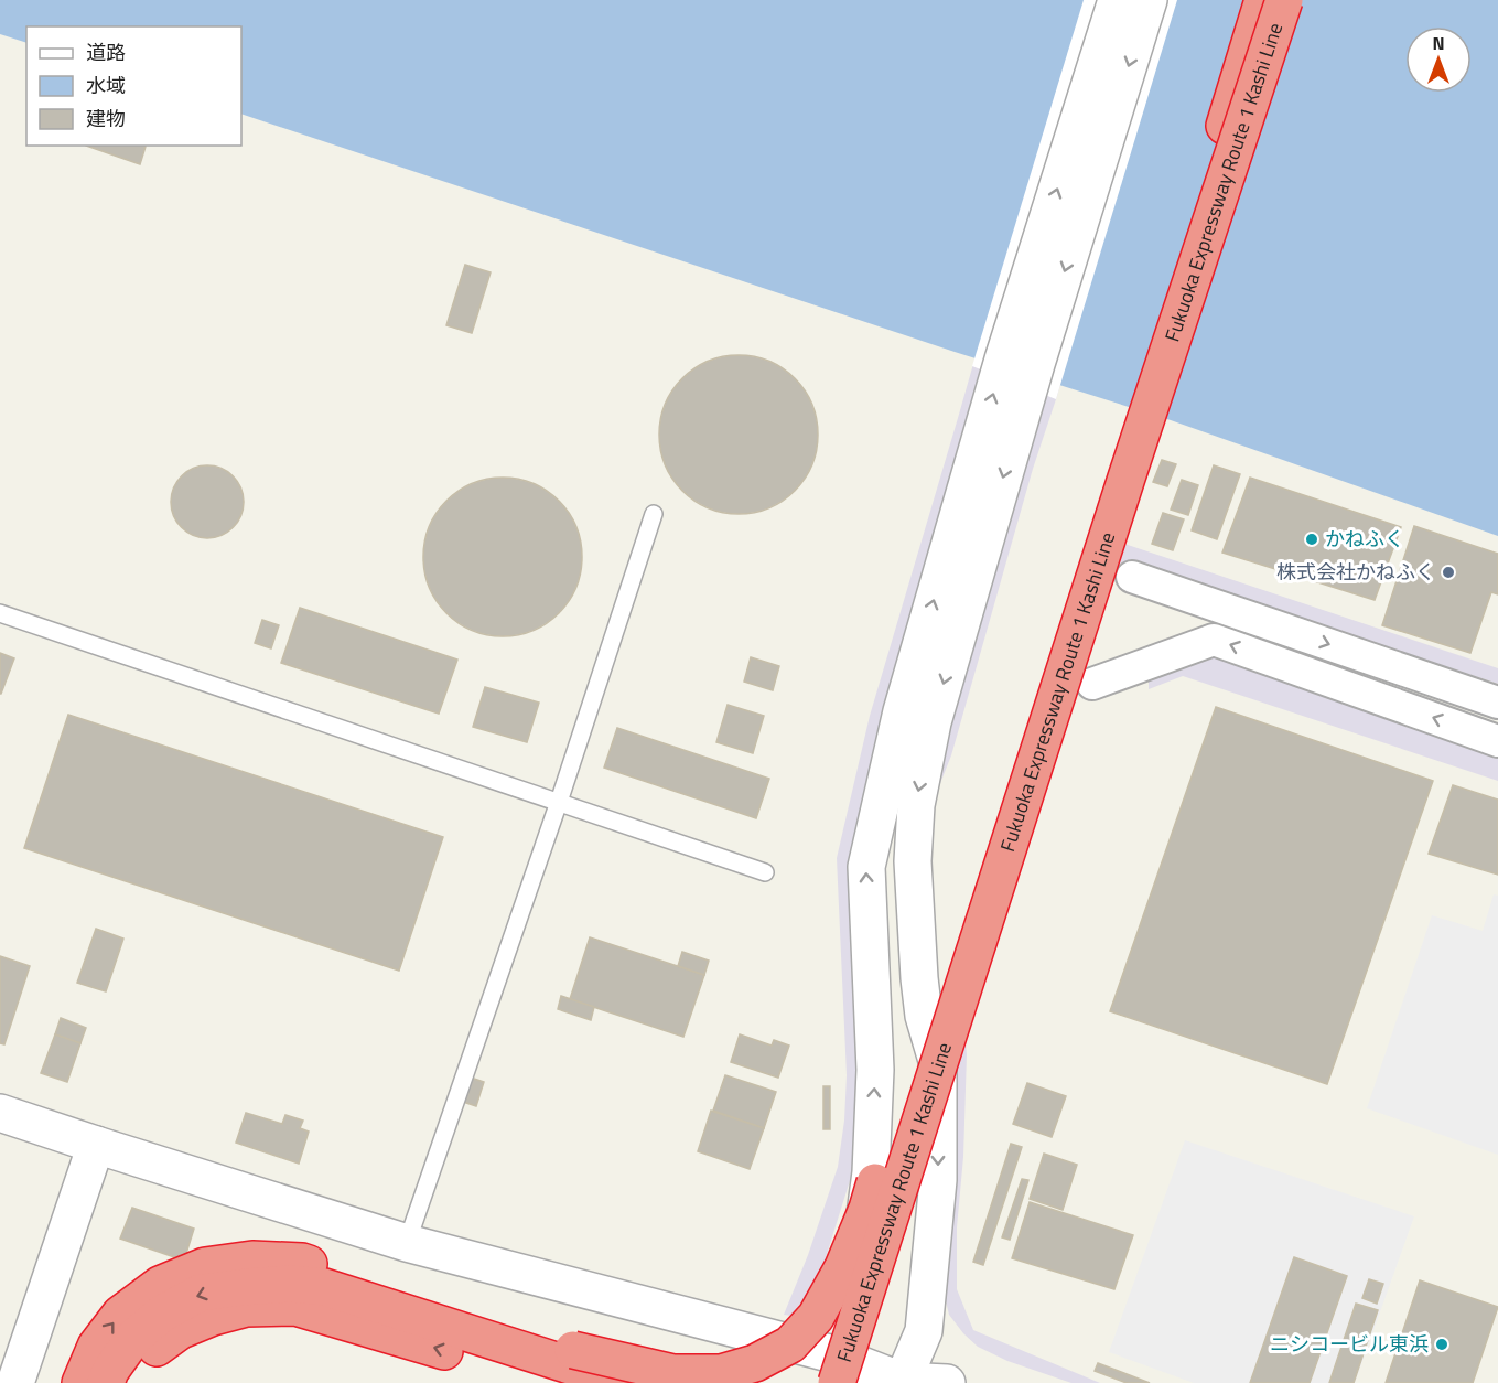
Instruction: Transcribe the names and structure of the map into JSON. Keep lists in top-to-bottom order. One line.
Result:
{"streets":{"highway":["Fukuoka Expressway Route 1 Kashi Line"]},"places":["かねふく","株式会社かねふく","ニシコービル東浜"],"legend":["道路","水域","建物"],"north":"top"}
